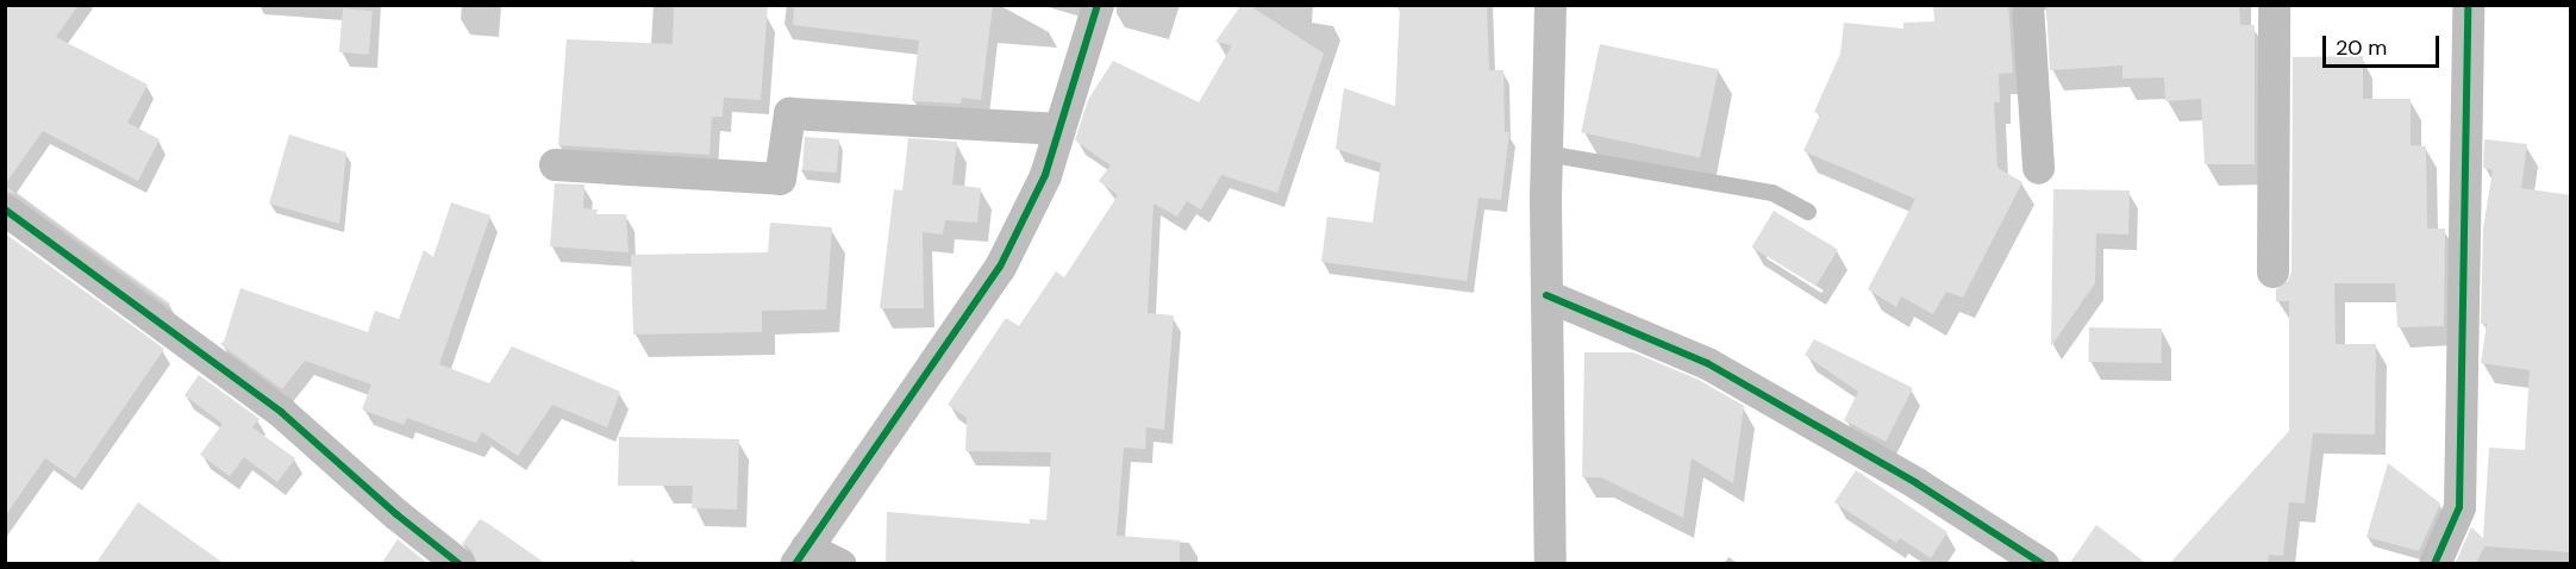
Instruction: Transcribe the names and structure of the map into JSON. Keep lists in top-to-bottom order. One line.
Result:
{"scale_bar":"20 m"}
